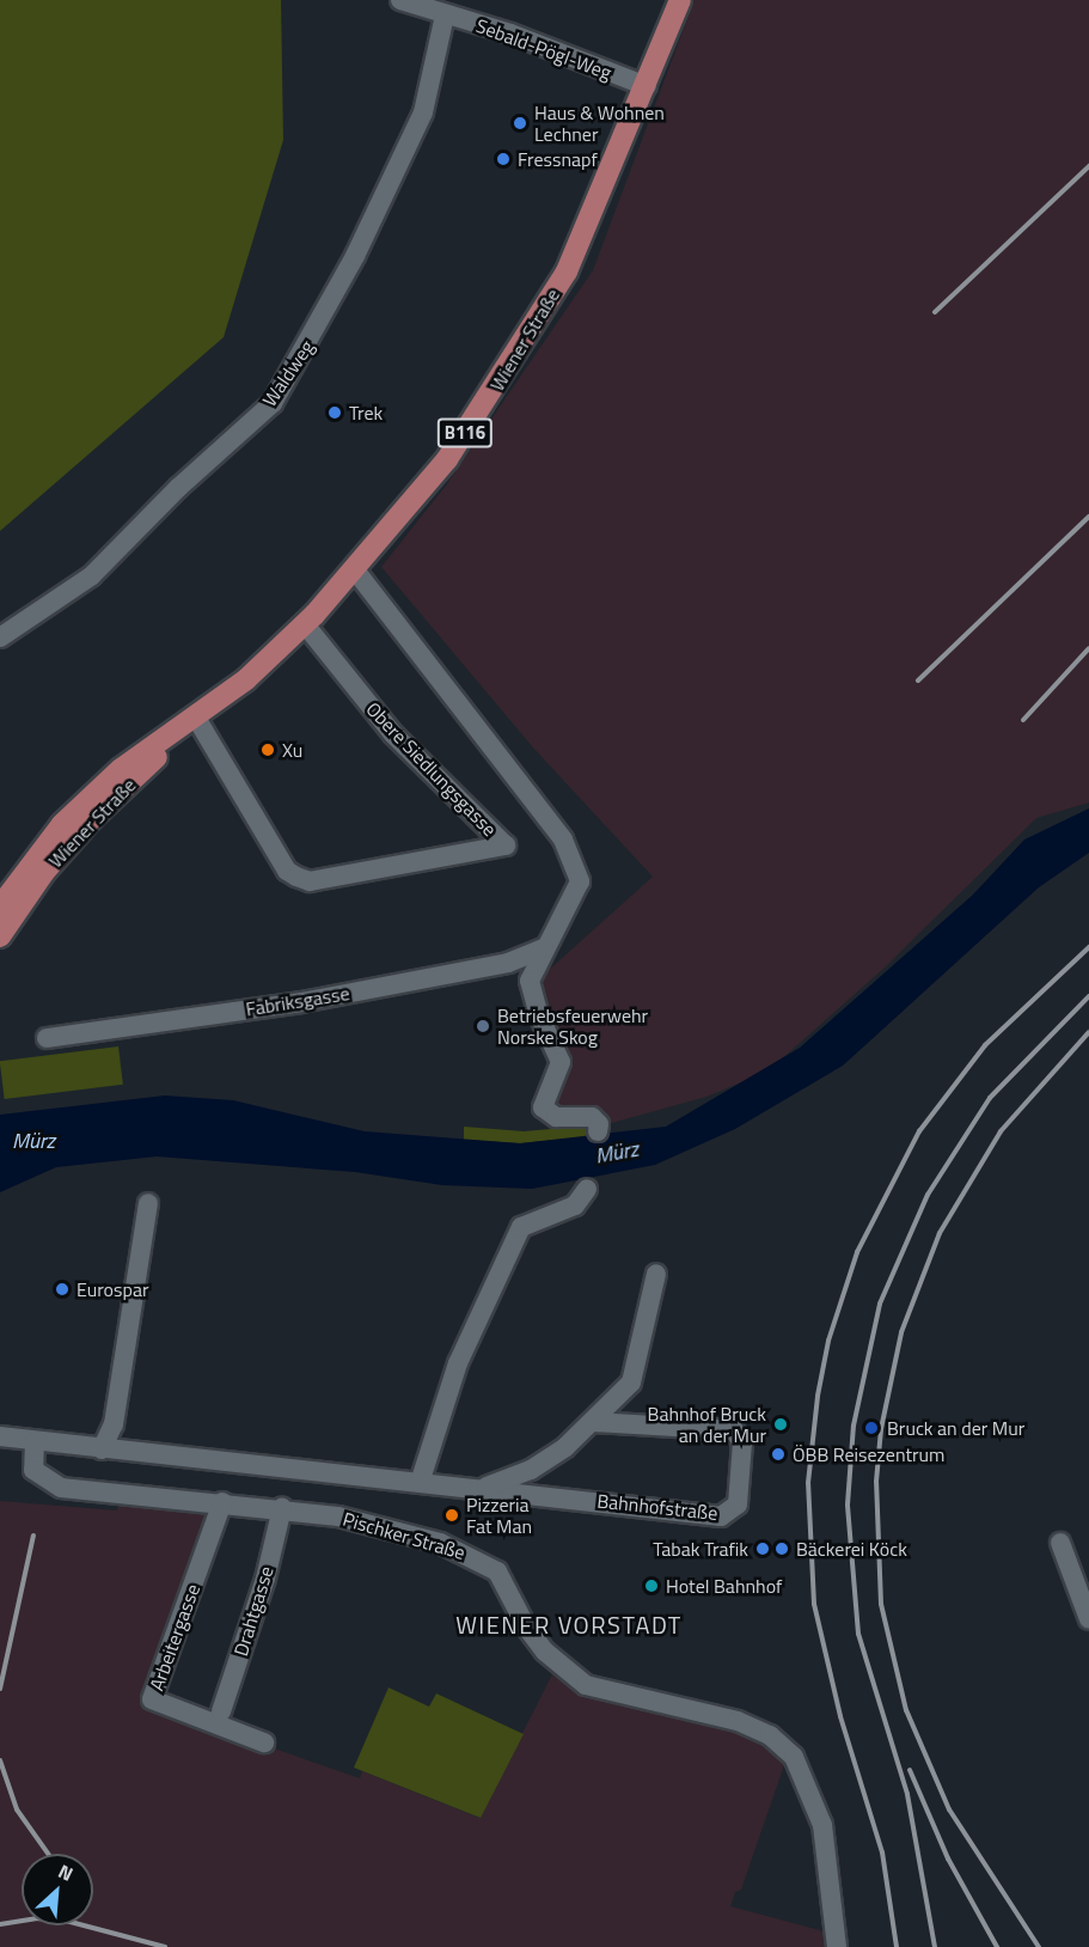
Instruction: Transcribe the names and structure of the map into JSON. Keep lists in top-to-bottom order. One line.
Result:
{"streets":{"main road":["Wiener Straße","B116"],"street":["Sebald-Pögl-Weg","Waldweg","Obere Siedlungsgasse","Fabriksgasse","Bahnhofstraße","Pischker Straße","Drahtgasse","Arbeitergasse"]},"crossings":[["Sebald-Pögl-Weg","Wiener Straße"],["Sebald-Pögl-Weg","Waldweg"],["Wiener Straße","Obere Siedlungsgasse"],["Bahnhofstraße","Pischker Straße"],["Pischker Straße","Drahtgasse"],["Pischker Straße","Arbeitergasse"]],"districts":["WIENER VORSTADT"],"water":["Mürz"],"places":["Haus & Wohnen Lechner","Fressnapf","Trek","Xu","Betriebsfeuerwehr Norske Skog","Eurospar","Bahnhof Bruck an der Mur","Bruck an der Mur","ÖBB Reisezentrum","Pizzeria Fat Man","Tabak Trafik","Bäckerei Köck","Hotel Bahnhof"],"north":"top right"}
